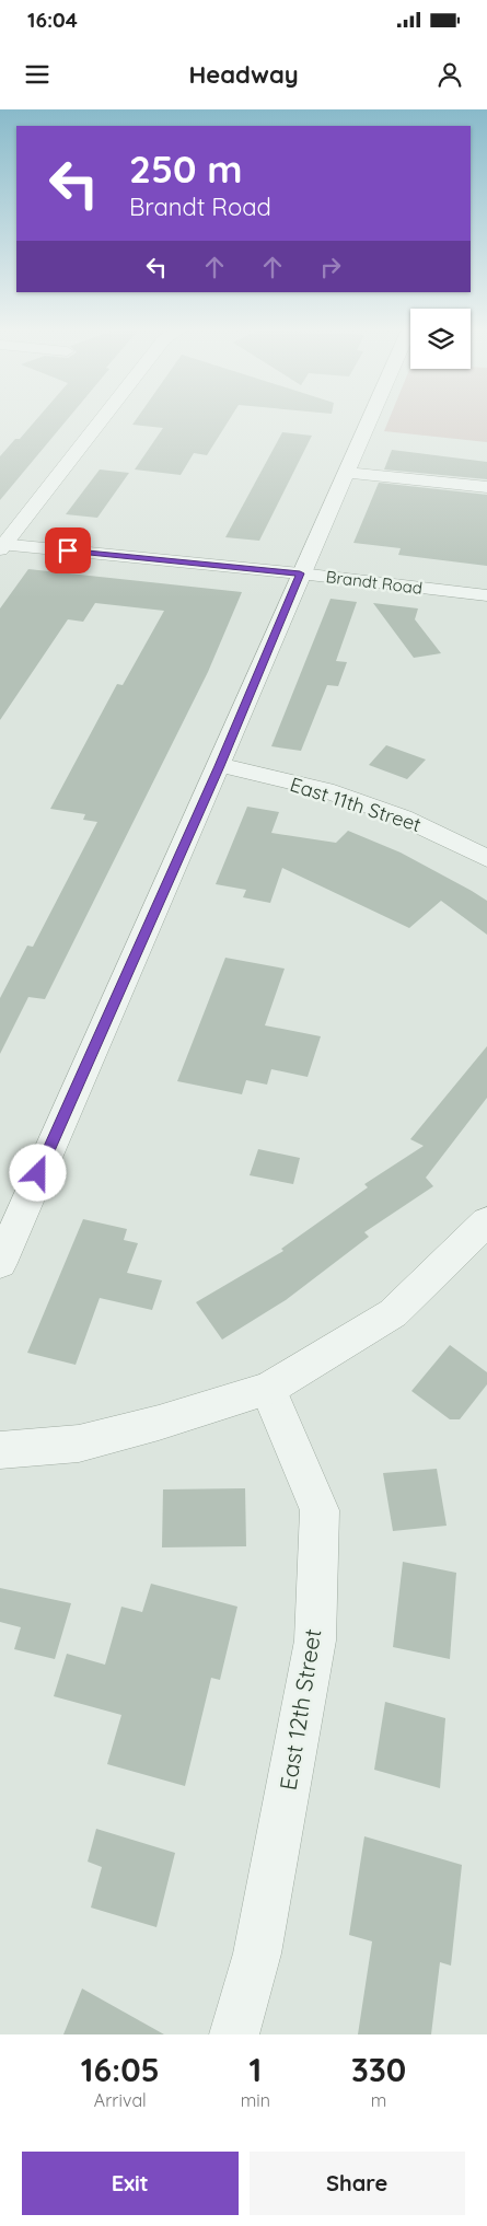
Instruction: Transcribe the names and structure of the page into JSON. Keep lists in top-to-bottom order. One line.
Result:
{"streets":{"street":["Brandt Road","East 11th Street","East 12th Street"]},"page":{"status":"16:04","header":"Headway","turn":["250 m","Brandt Road"],"eta":["16:05","Arrival","1","min","330","m"],"buttons":["Exit","Share"]}}
